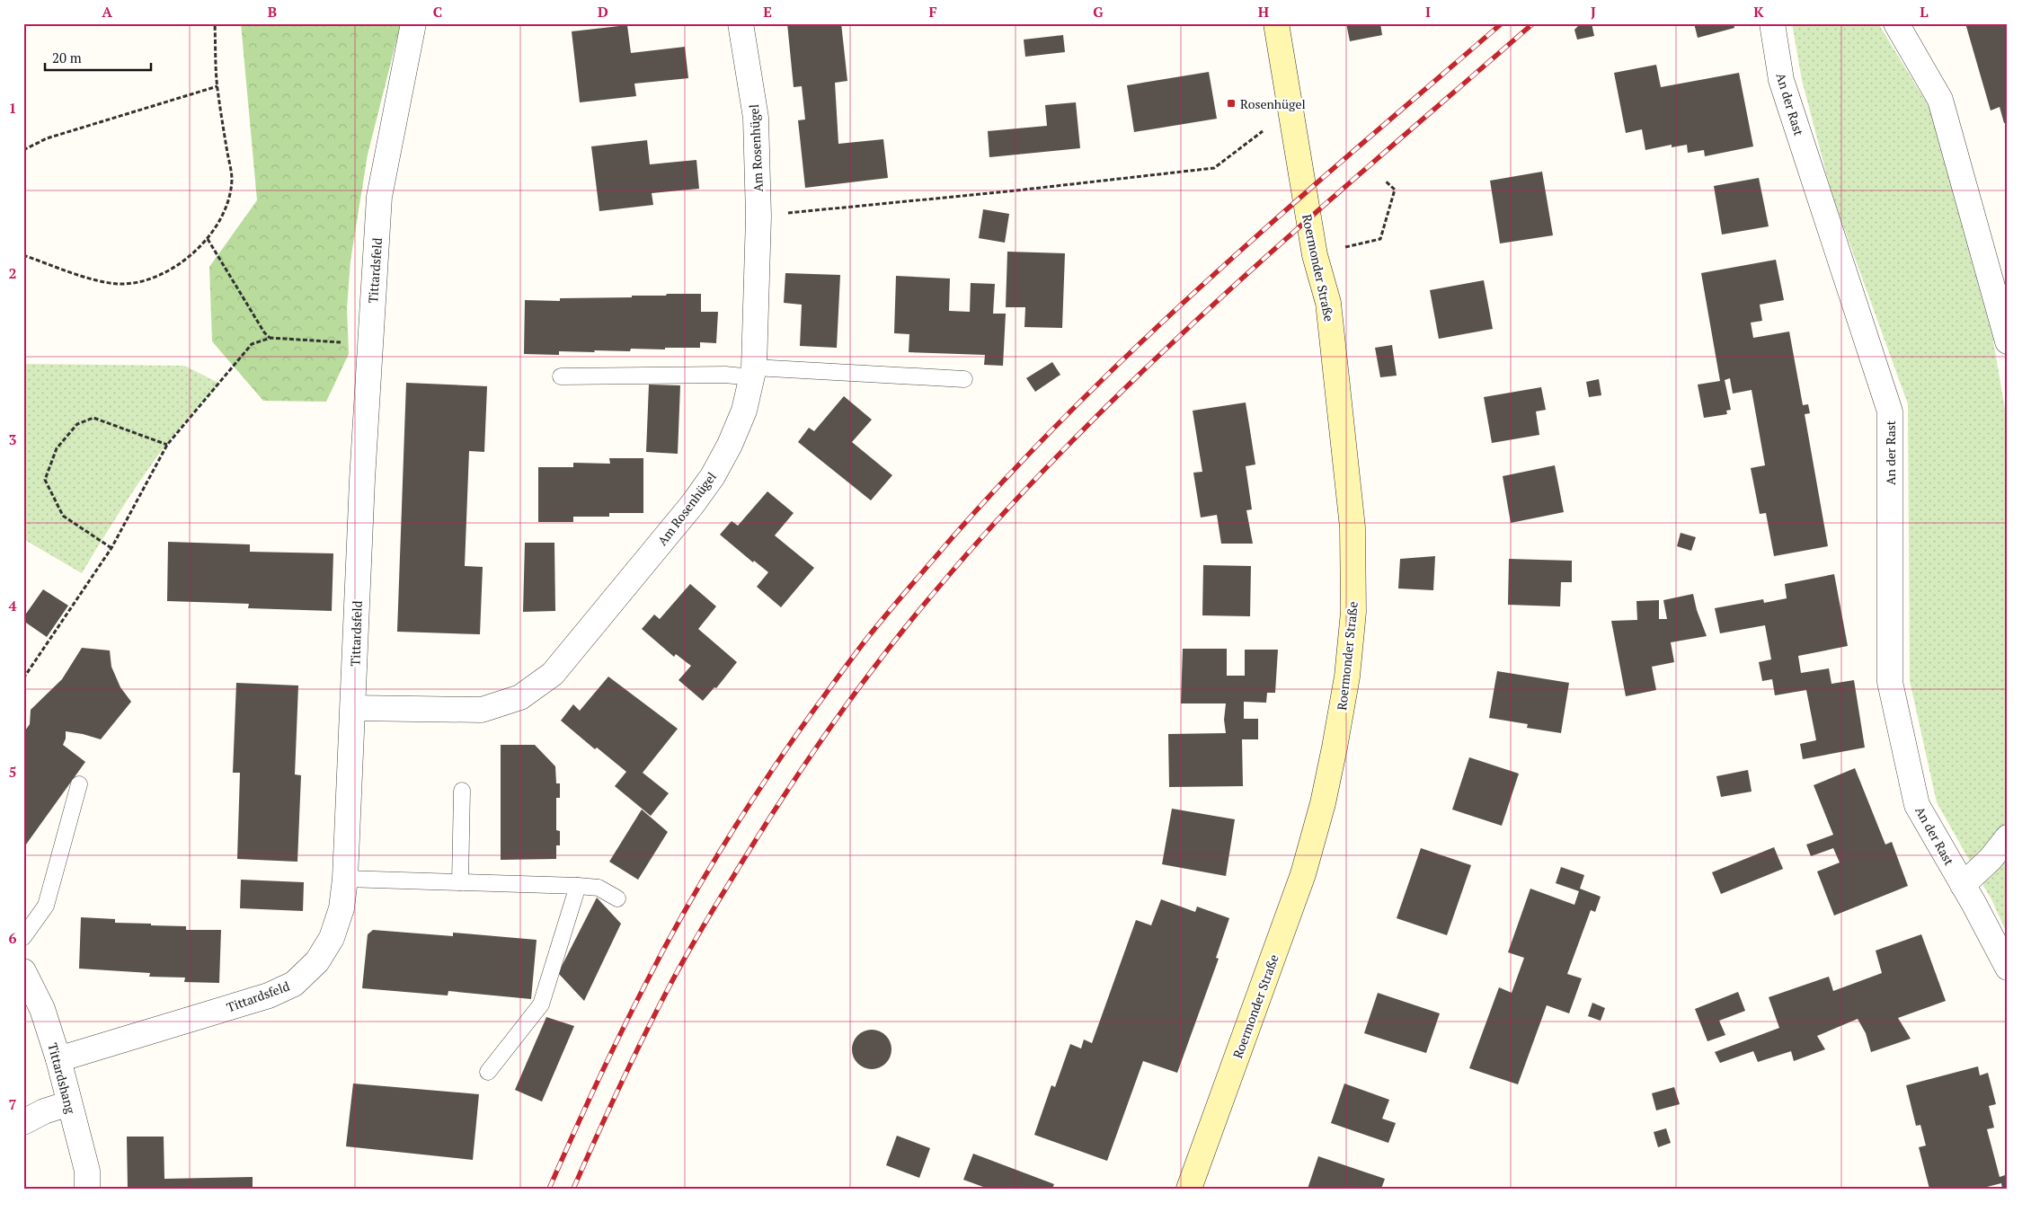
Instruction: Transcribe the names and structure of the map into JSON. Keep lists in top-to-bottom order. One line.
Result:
{"streets":{"main road":["Roermonder Straße"],"street":["An der Rast","Am Rosenhügel","Tittardsfeld","Tittardshang"]},"crossings":[["Am Rosenhügel","Tittardsfeld"],["Tittardsfeld","Tittardshang"]],"places":{"transit":["Rosenhügel"]},"scale_bar":"20 m","grid":{"columns":["A","B","C","D","E","F","G","H","I","J","K","L"],"rows":["1","2","3","4","5","6","7"]}}
